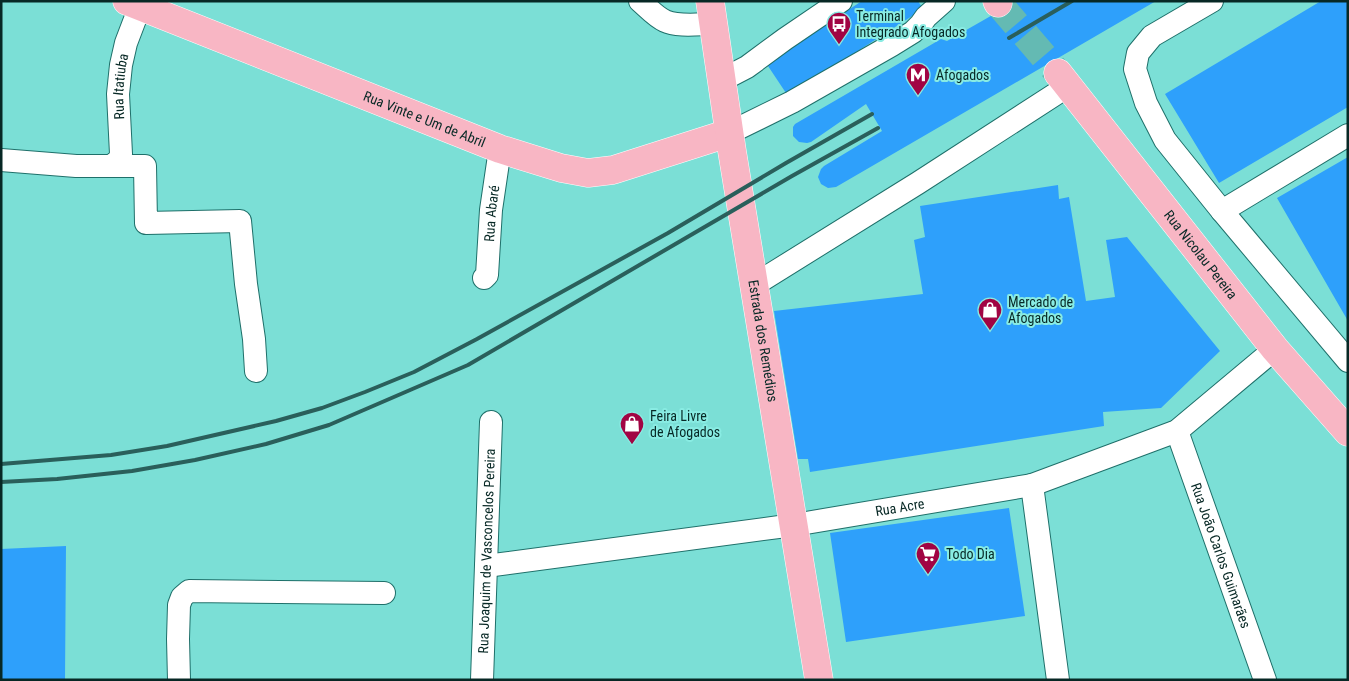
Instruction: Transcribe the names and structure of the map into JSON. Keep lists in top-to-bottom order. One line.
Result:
{"streets":{"main road":["Rua Vinte e Um de Abril","Rua Nicolau Pereira","Estrada dos Remédios"],"street":["Rua Itatiuba","Rua Abaré","Rua Acre","Rua Joaquim de Vasconcelos Pereira","Rua João Carlos Guimarães"]},"crossings":[["Rua Itatiuba","Rua Vinte e Um de Abril"],["Rua Vinte e Um de Abril","Rua Abaré"],["Rua Vinte e Um de Abril","Estrada dos Remédios"],["Rua Nicolau Pereira","Rua Acre"],["Estrada dos Remédios","Rua Acre"],["Rua Acre","Rua Joaquim de Vasconcelos Pereira"],["Rua Acre","Rua João Carlos Guimarães"]],"places":{"bus stop":["Terminal Integrado Afogados"],"metro station":["Afogados"],"shop":["Mercado de Afogados","Feira Livre de Afogados"],"supermarket":["Todo Dia"]}}
